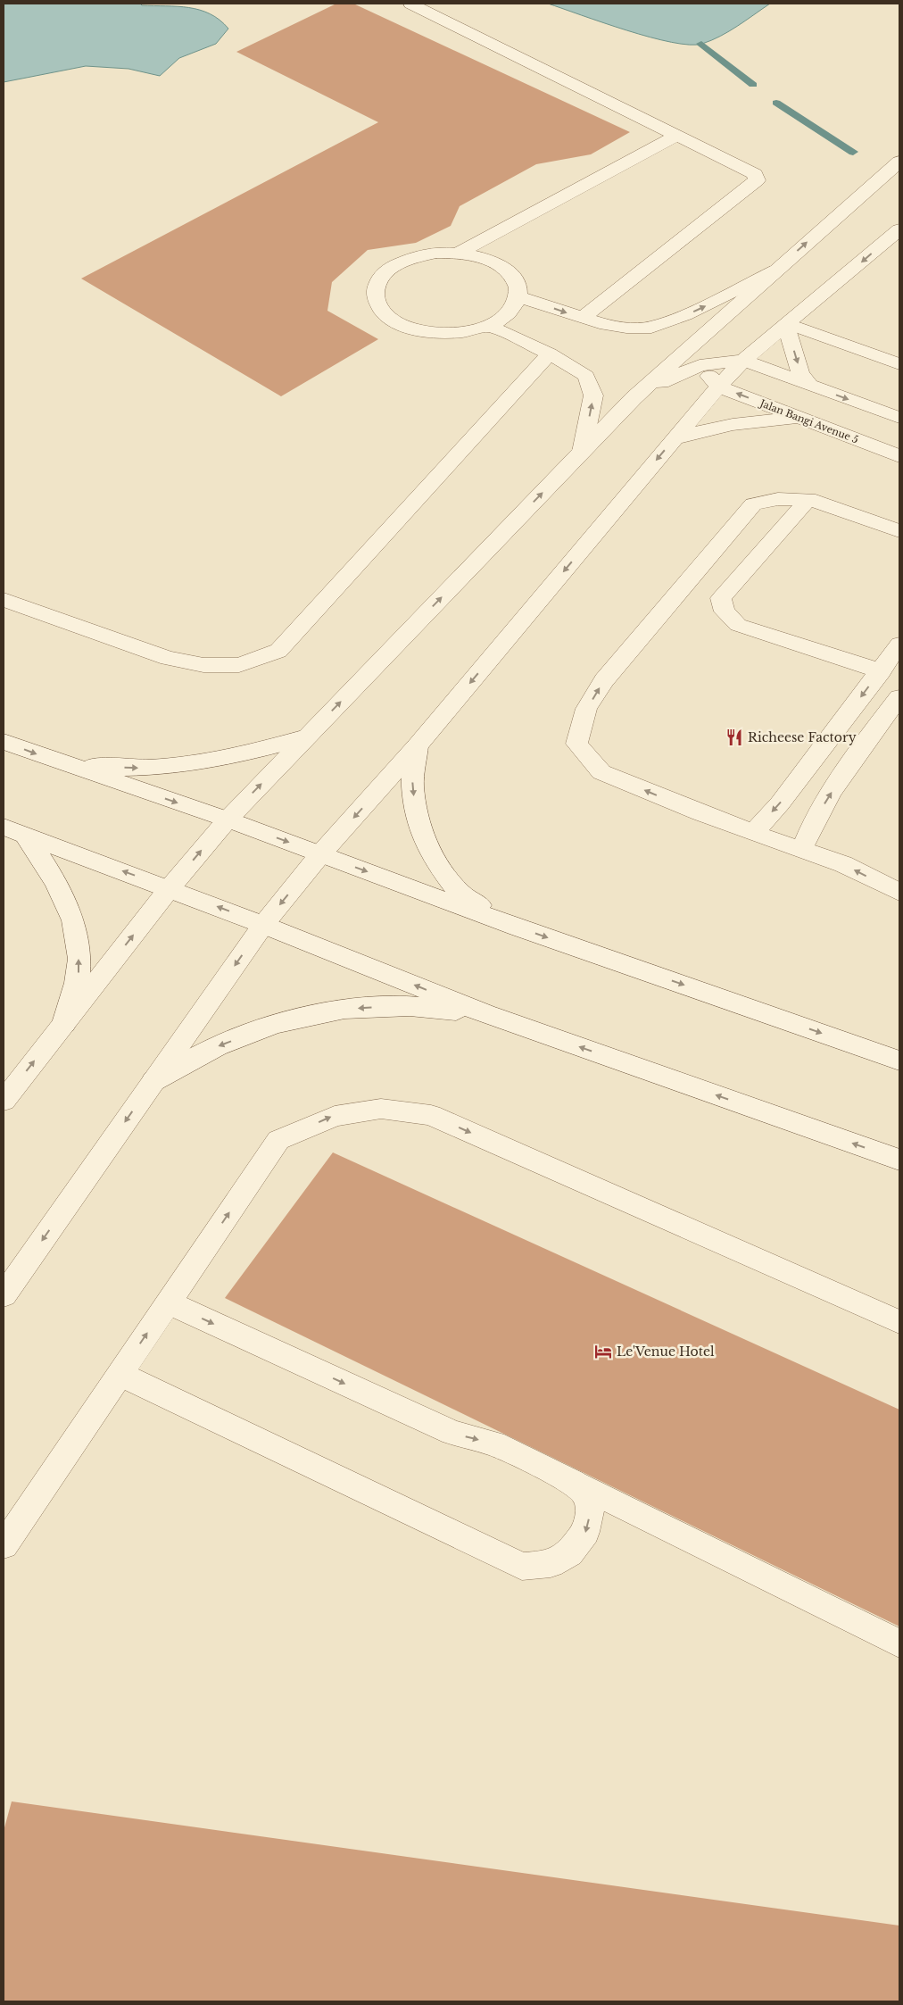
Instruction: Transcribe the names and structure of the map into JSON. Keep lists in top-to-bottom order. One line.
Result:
{"streets":{"street":["Jalan Bangi Avenue 5"]},"places":{"restaurant":["Richeese Factory"],"hotel":["Le'Venue Hotel"]}}
